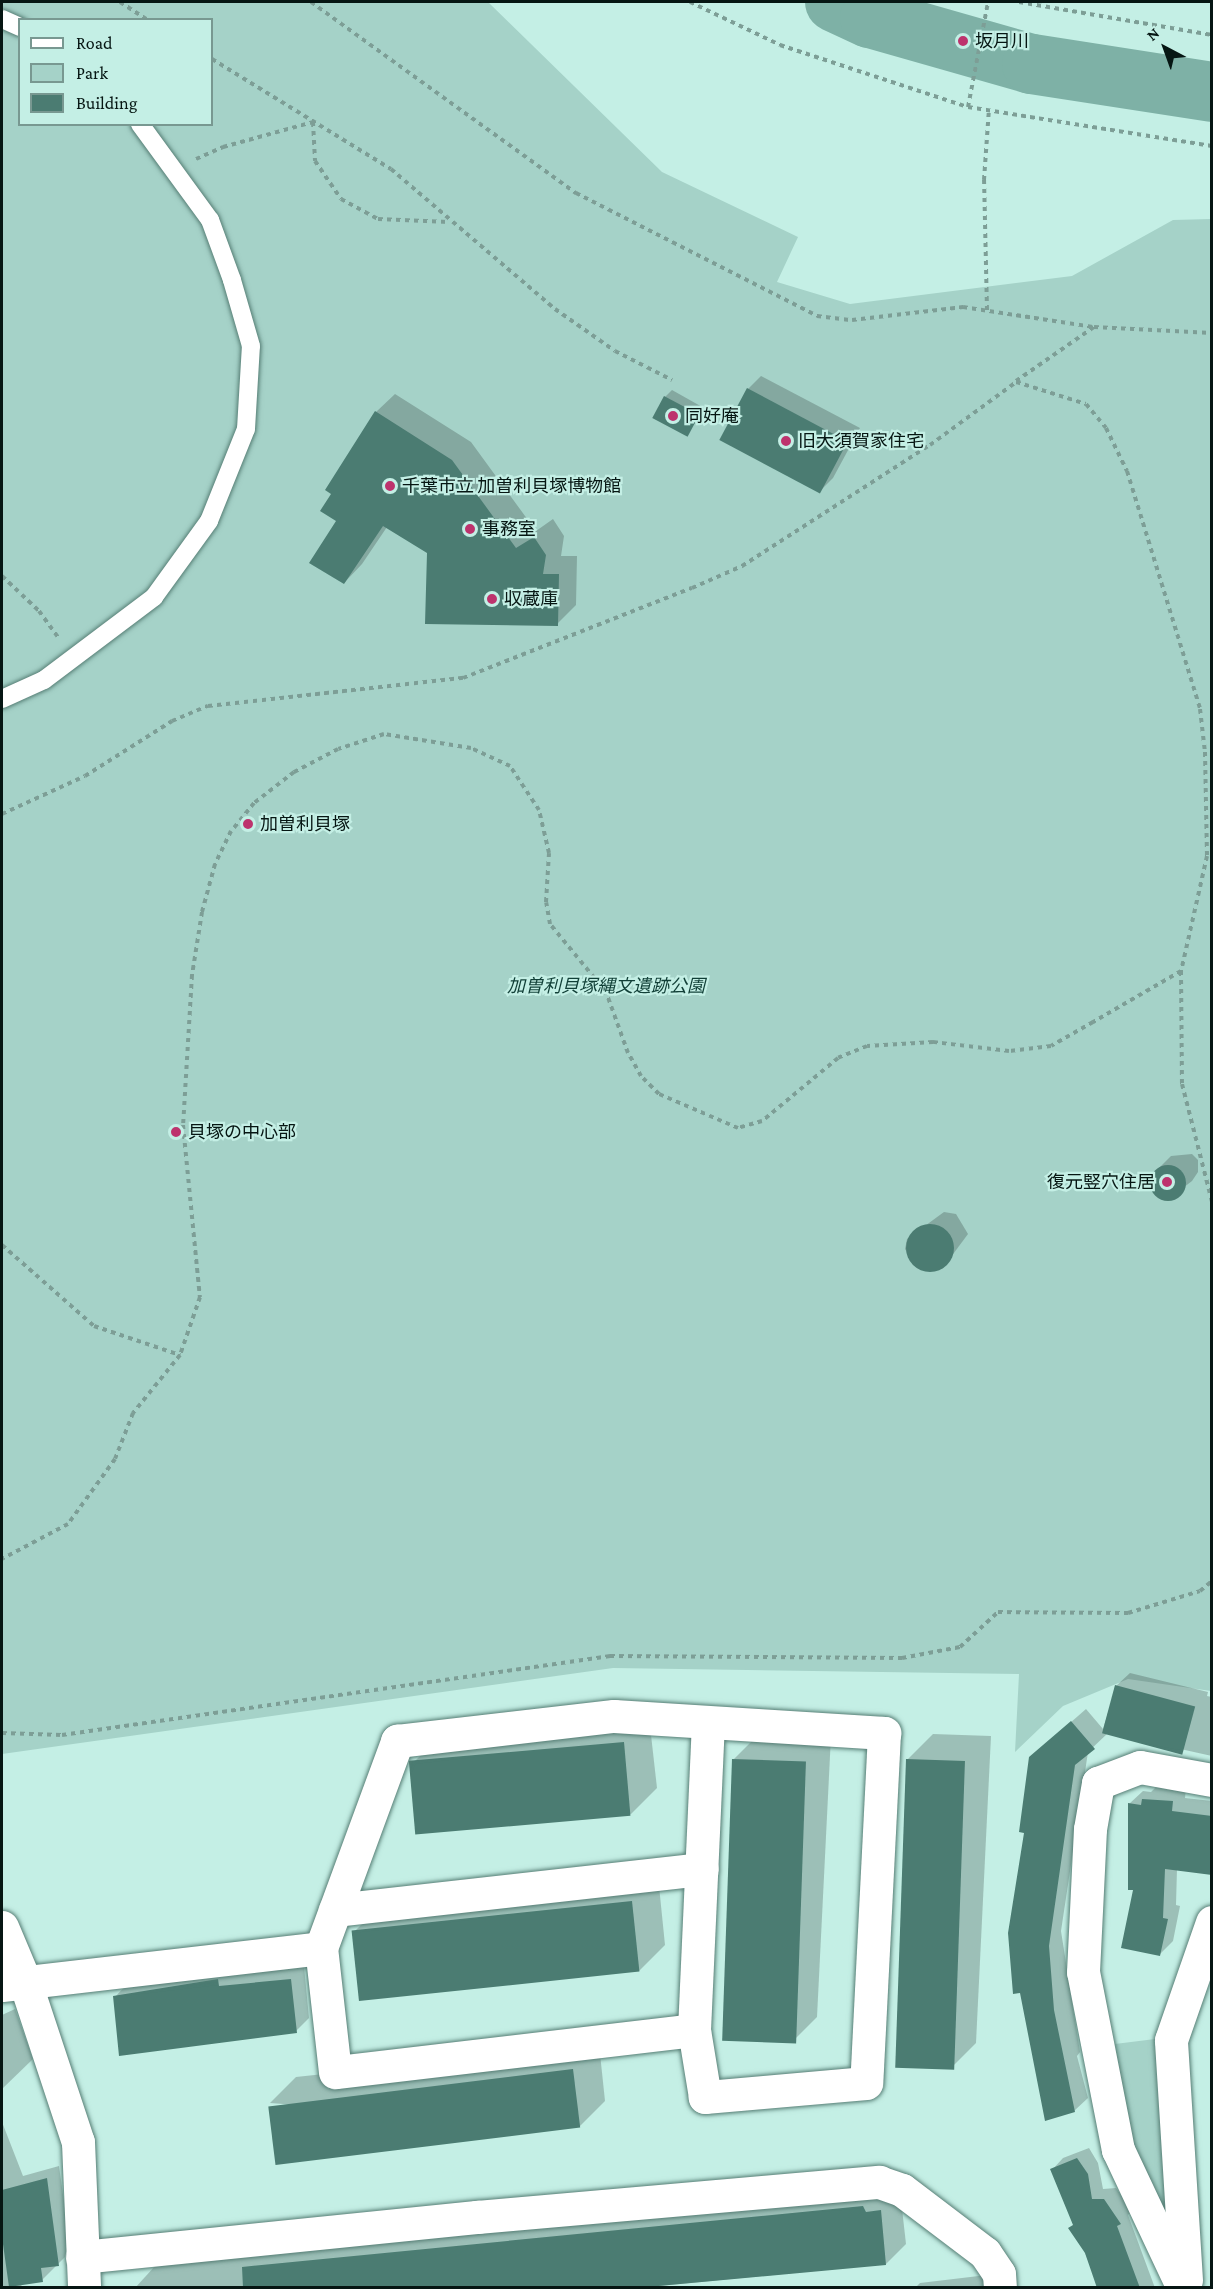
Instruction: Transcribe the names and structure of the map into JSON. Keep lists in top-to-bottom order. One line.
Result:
{"parks":["加曽利貝塚縄文遺跡公園"],"places":["坂月川","同好庵","旧大須賀家住宅","千葉市立 加曽利貝塚博物館","事務室","収蔵庫","加曽利貝塚","貝塚の中心部","復元竪穴住居"],"legend":["Road","Park","Building"],"north":"top left"}
